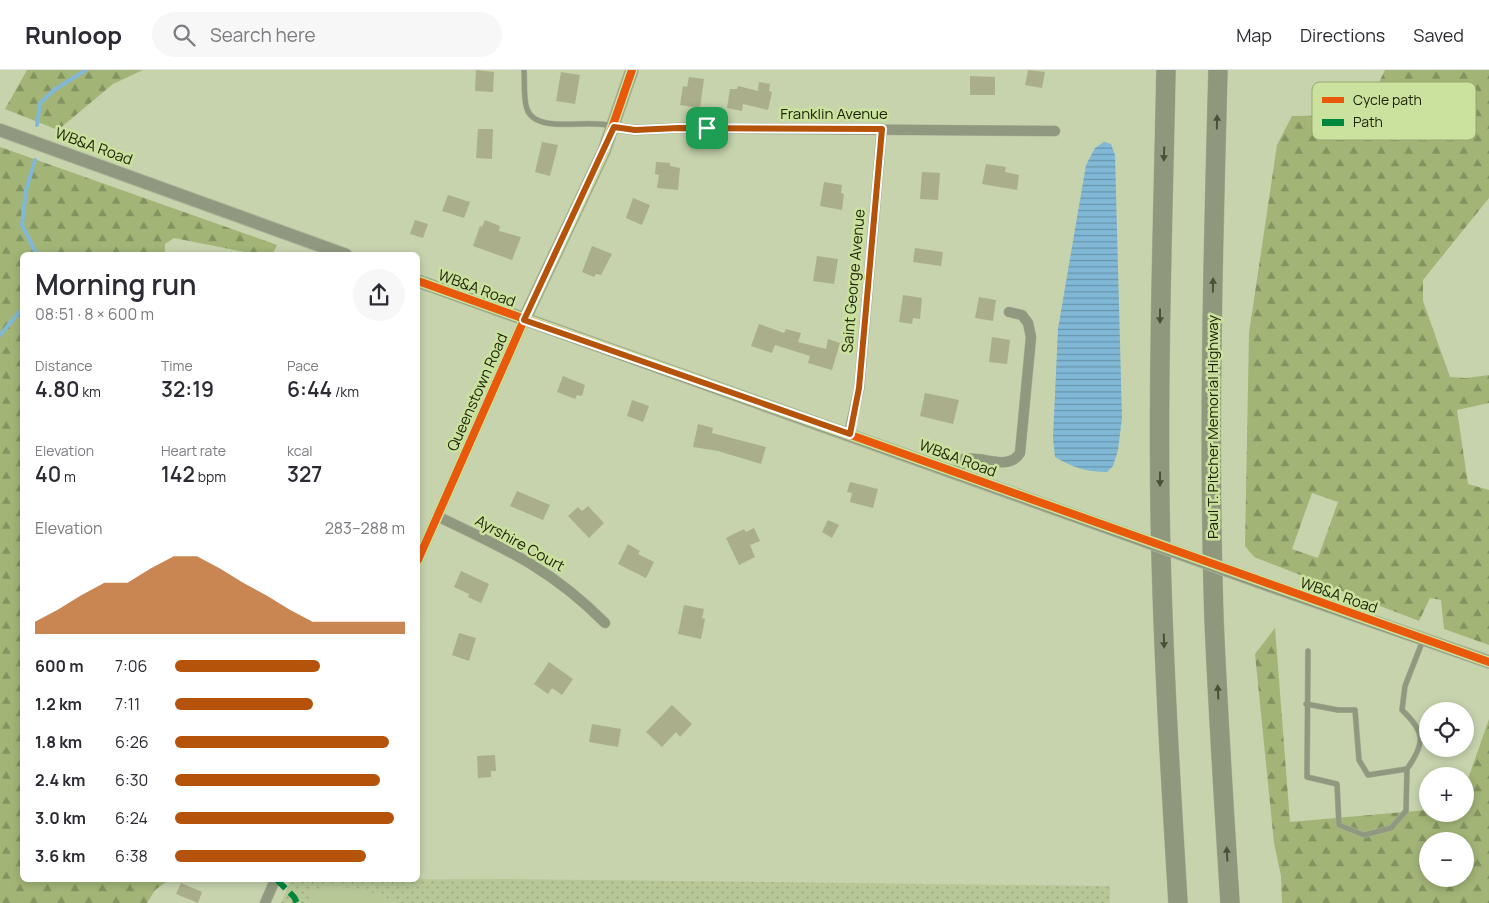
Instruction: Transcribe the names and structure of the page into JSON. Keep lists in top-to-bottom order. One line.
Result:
{"streets":{"highway":["Paul T. Pitcher Memorial Highway"],"street":["Franklin Avenue","WB&A Road","Saint George Avenue","Queenstown Road","Ayrshire Court"]},"crossings":[["Franklin Avenue","Saint George Avenue"],["Franklin Avenue","Queenstown Road"],["WB&A Road","Saint George Avenue"],["WB&A Road","Queenstown Road"],["Queenstown Road","Ayrshire Court"]],"legend":["Cycle path","Path"],"page":{"header":"Runloop","search":"Search here","nav":["Map","Directions","Saved"],"heading":["Morning run","08:51 · 8 × 600 m"],"stats":[["Distance","4.80 km"],["Time","32:19"],["Pace","6:44 /km"],["Elevation","40 m"],["Heart rate","142 bpm"],["kcal","327"]],"chart":["Elevation","283–288 m"],"list":[{"name":"600 m","note":"7:06"},{"name":"1.2 km","note":"7:11"},{"name":"1.8 km","note":"6:26"},{"name":"2.4 km","note":"6:30"},{"name":"3.0 km","note":"6:24"},{"name":"3.6 km","note":"6:38"}],"map_buttons":["+","−"]}}
